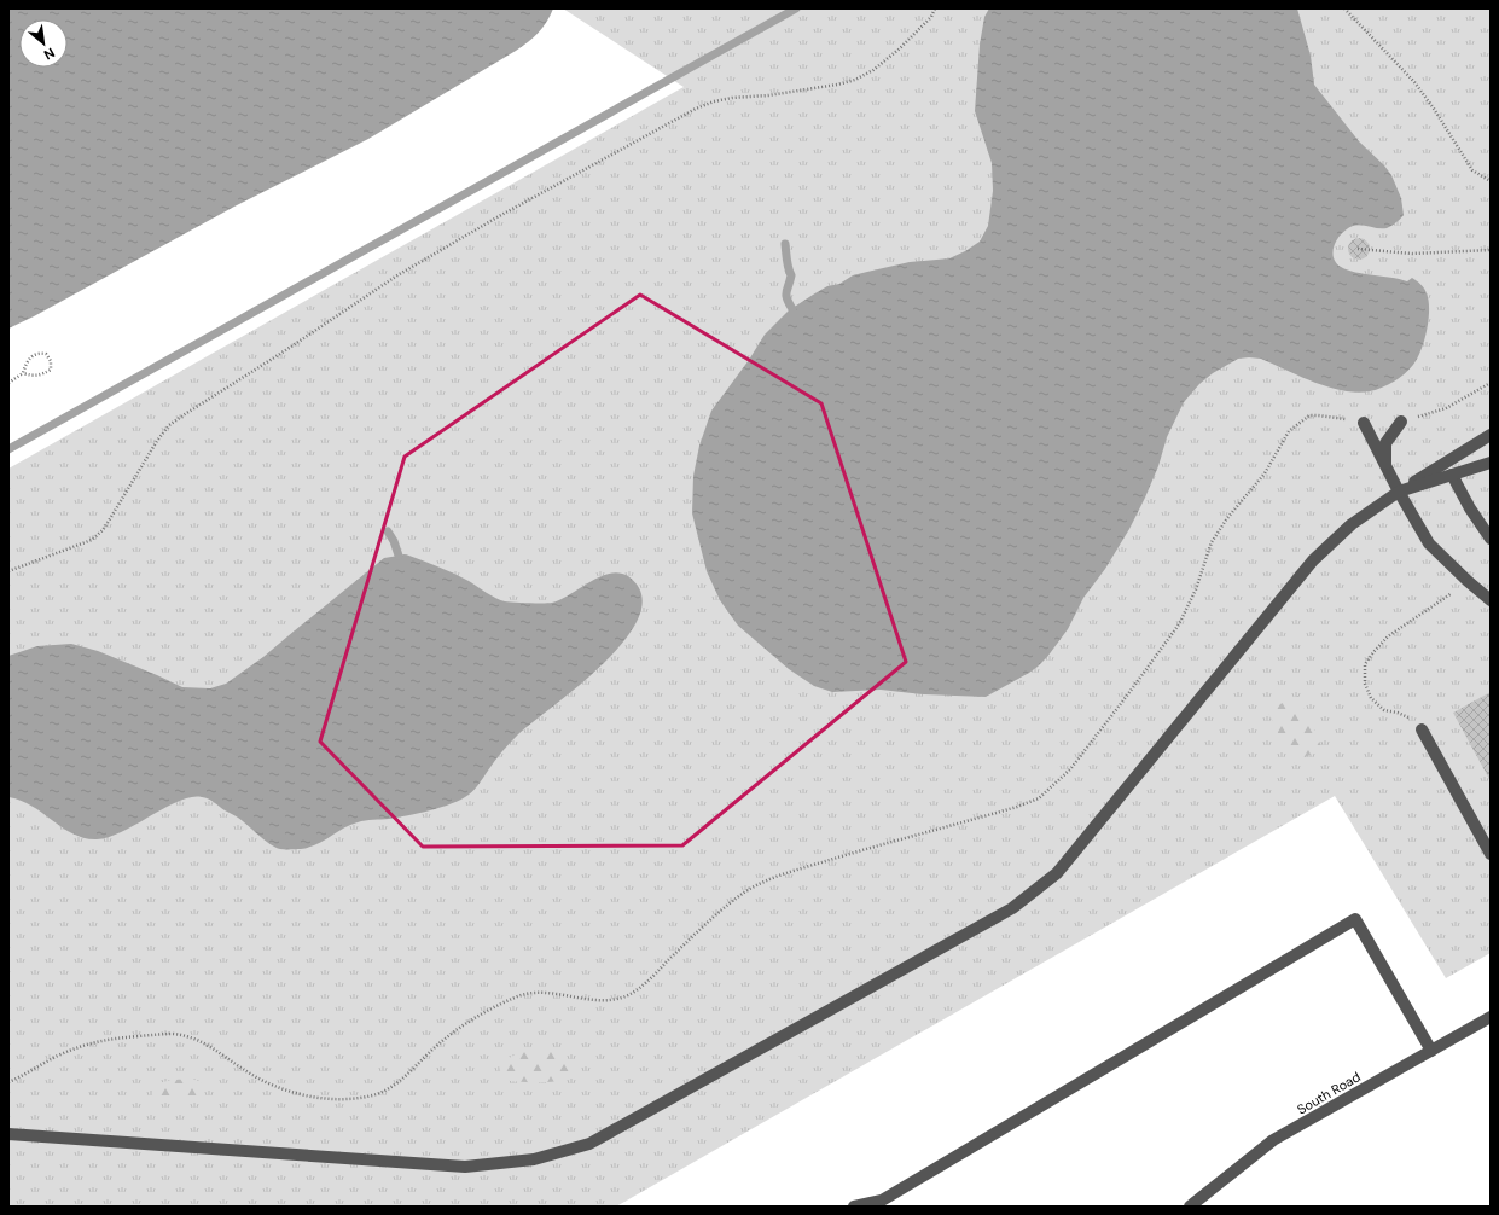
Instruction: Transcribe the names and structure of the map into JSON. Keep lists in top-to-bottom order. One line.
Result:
{"streets":{"street":["South Road"]},"north":"bottom right"}
